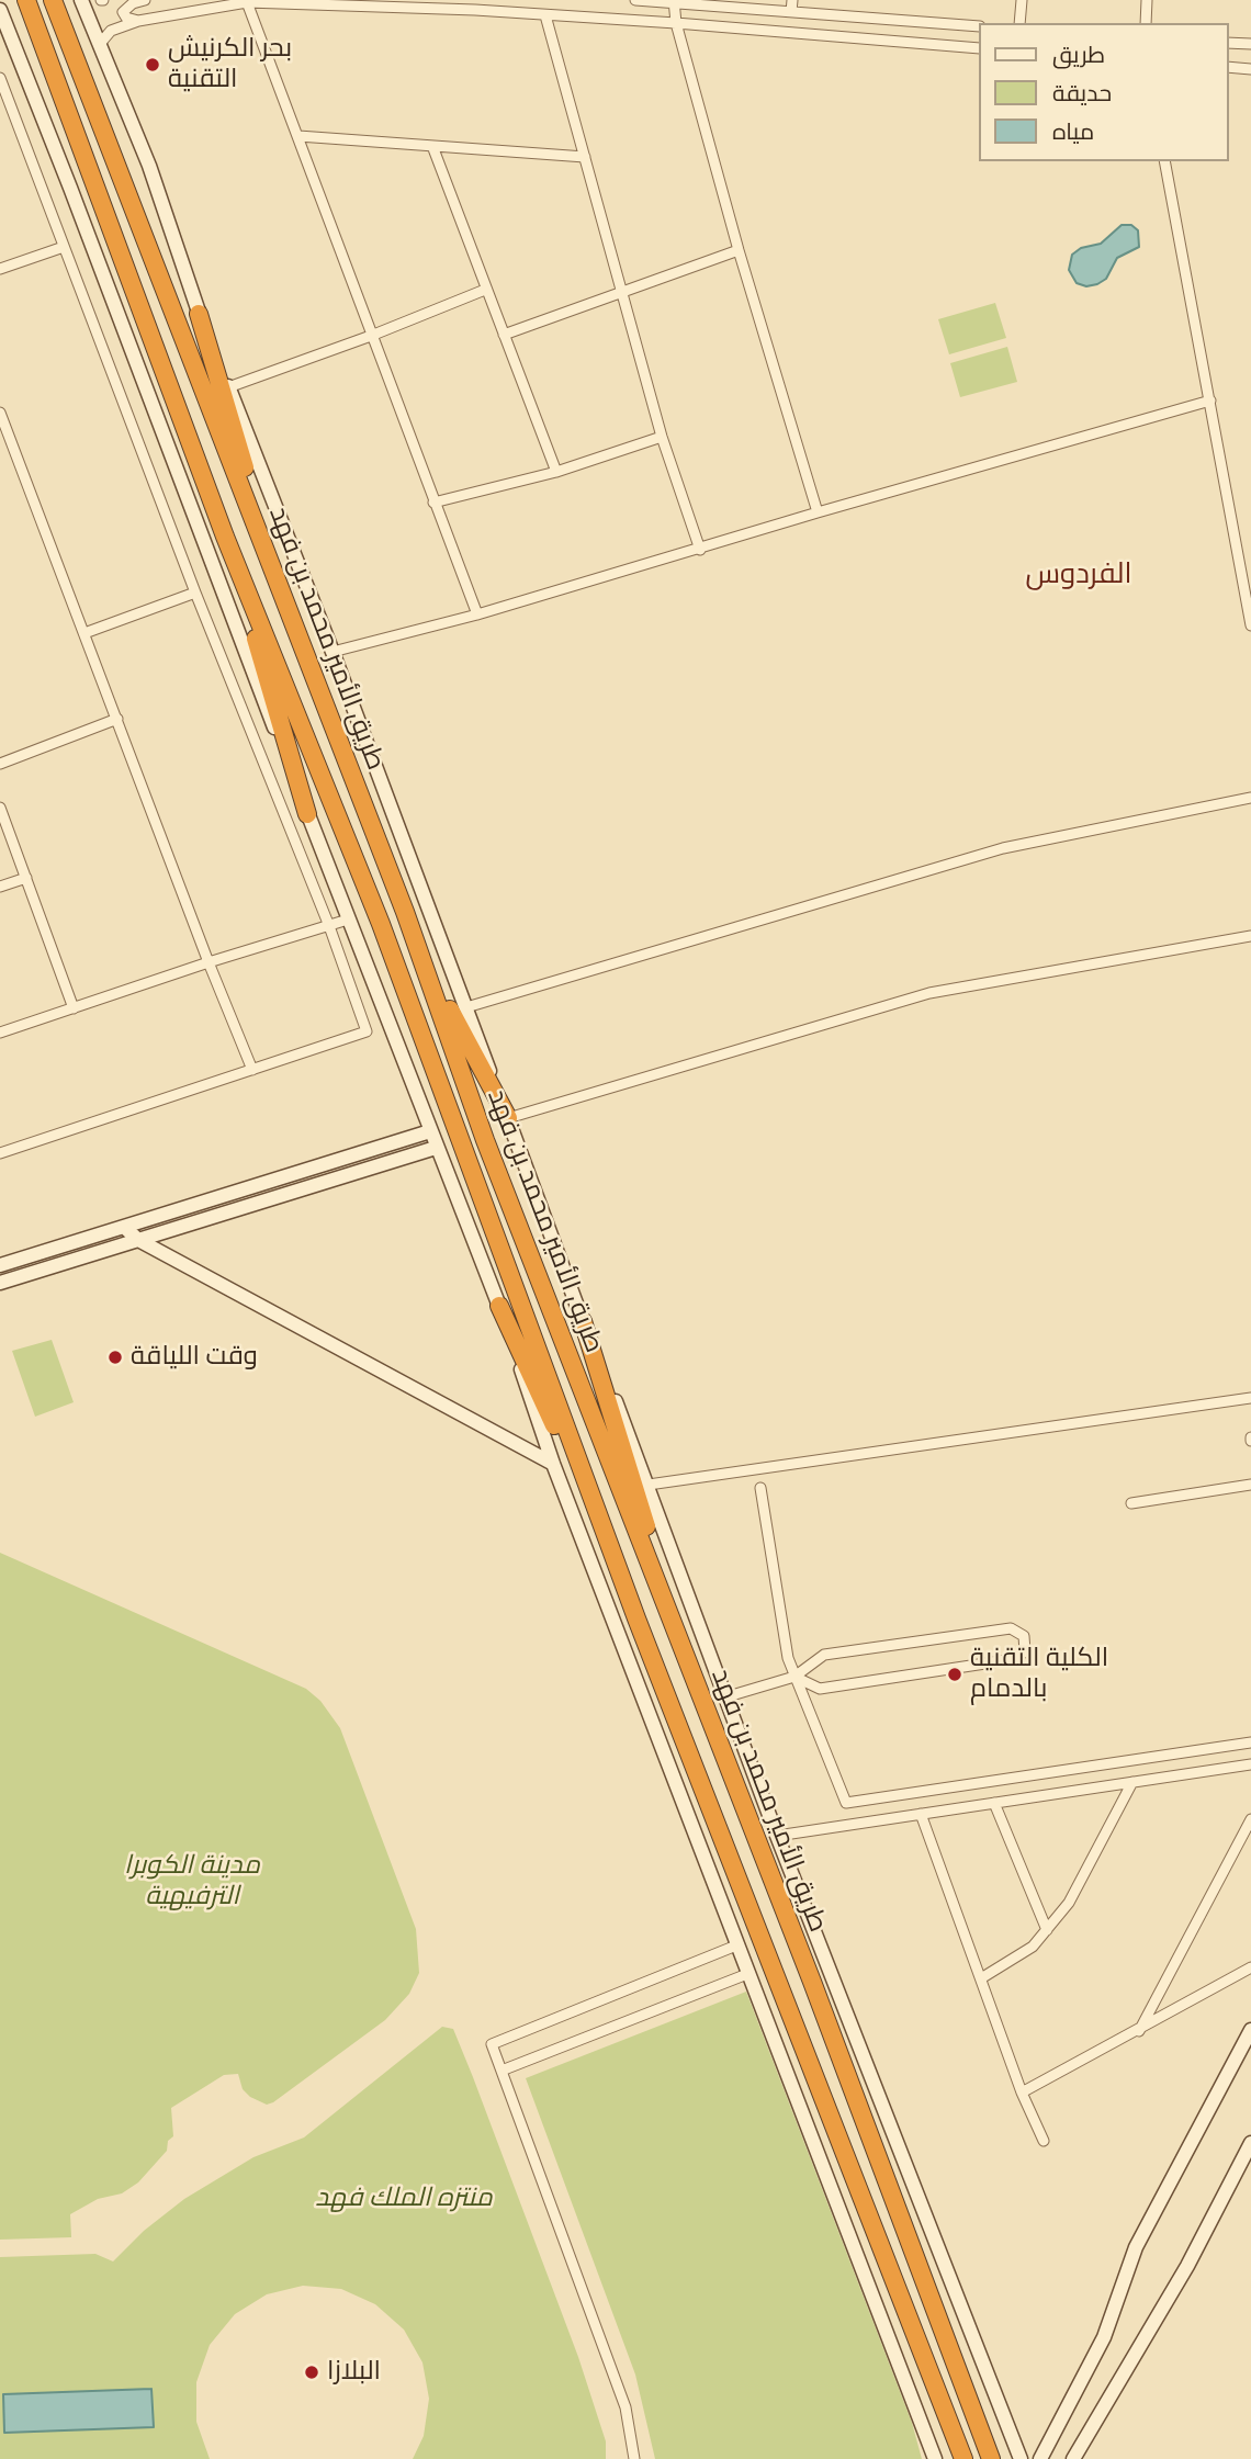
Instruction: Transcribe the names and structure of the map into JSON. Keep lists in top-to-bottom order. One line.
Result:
{"streets":{"highway":["طريق الأمير محمد بن فهد"]},"districts":["الفردوس"],"parks":["مدينة الكوبرا الترفيهية","منتزه الملك فهد"],"places":["بحر الكرنيش التقنية","وقت اللياقة","الكلية التقنية بالدمام","البلازا"],"legend":["طريق","حديقة","مياه"]}
